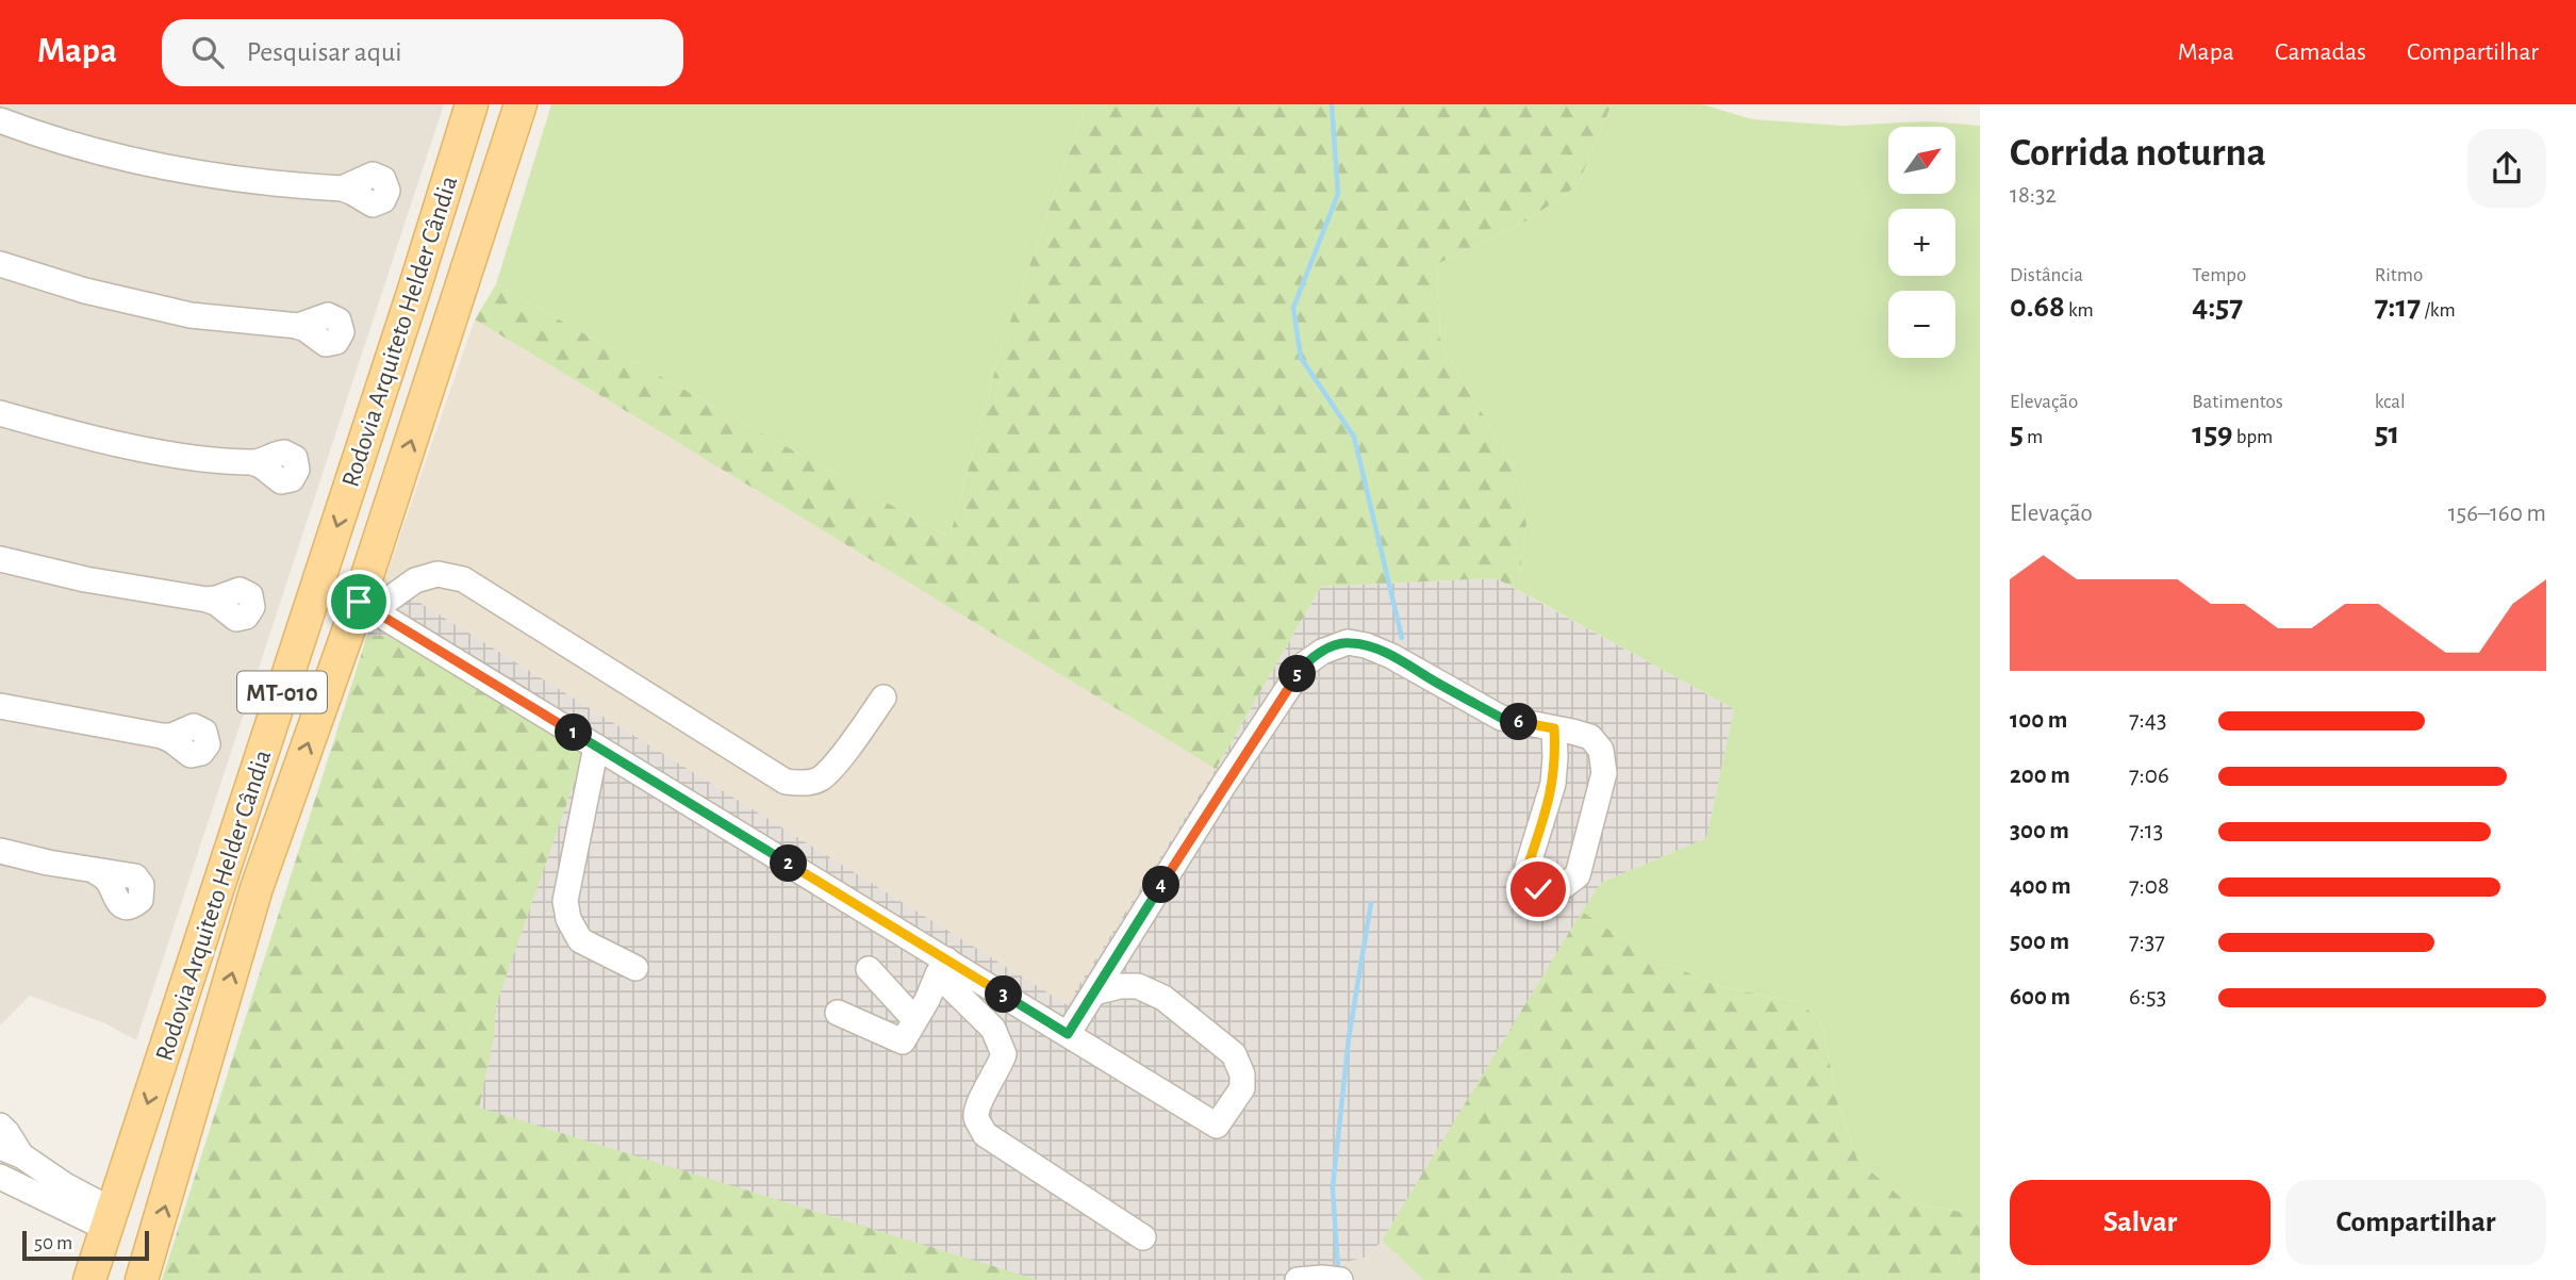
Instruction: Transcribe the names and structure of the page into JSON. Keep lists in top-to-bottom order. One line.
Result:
{"streets":{"main road":["Rodovia Arquiteto Helder Cândia","MT-010"]},"scale_bar":"50 m","north":"top right","page":{"header":"Mapa","search":"Pesquisar aqui","nav":["Mapa","Camadas","Compartilhar"],"heading":["Corrida noturna","18:32"],"map_buttons":["+","−"],"stats":[["Distância","0.68 km"],["Tempo","4:57"],["Ritmo","7:17 /km"],["Elevação","5 m"],["Batimentos","159 bpm"],["kcal","51"]],"chart":["Elevação","156–160 m"],"pins":["5","6","1","2","4","3"],"list":[{"name":"100 m","note":"7:43"},{"name":"200 m","note":"7:06"},{"name":"300 m","note":"7:13"},{"name":"400 m","note":"7:08"},{"name":"500 m","note":"7:37"},{"name":"600 m","note":"6:53"}],"buttons":["Salvar","Compartilhar"],"scale":"50 m"}}
